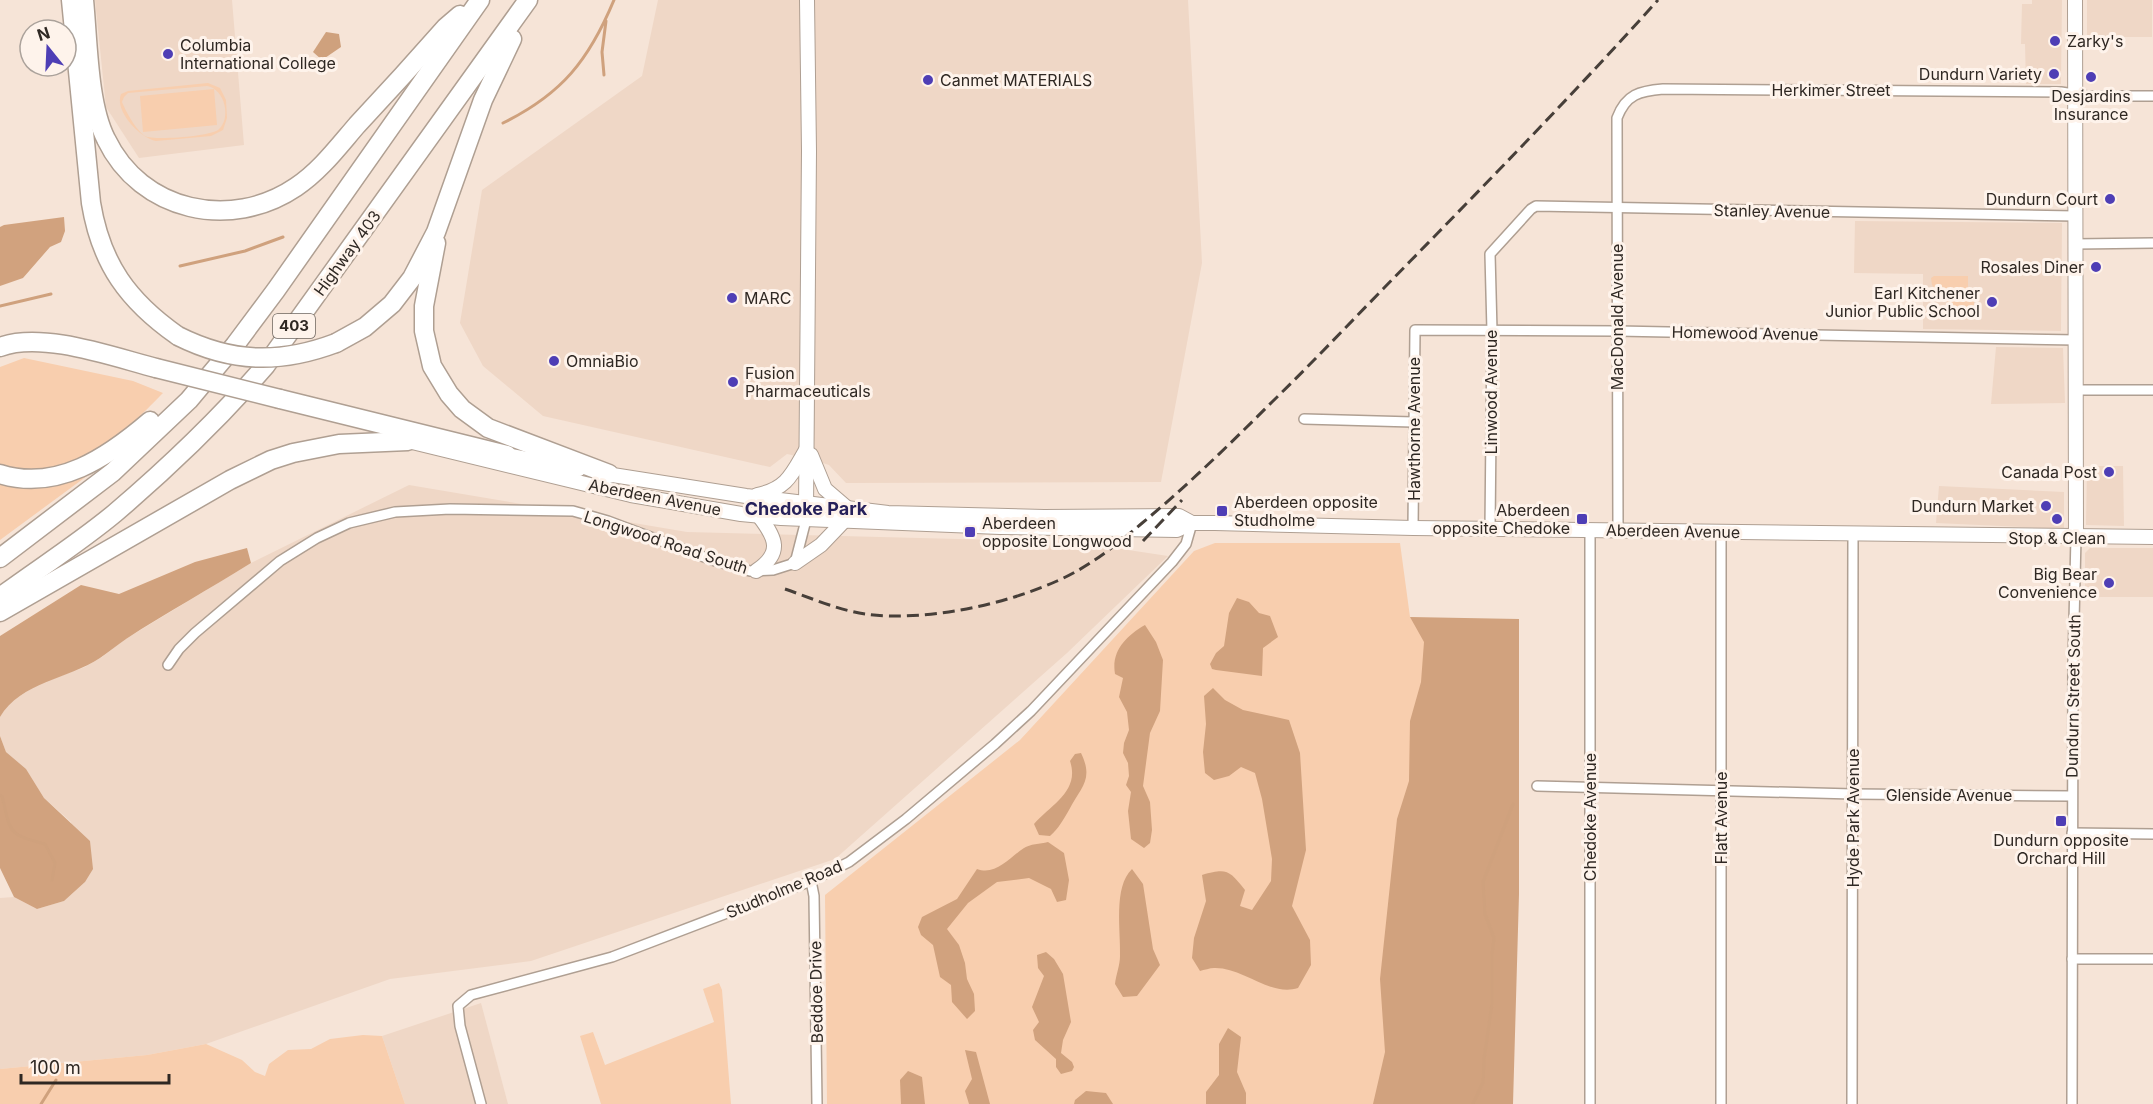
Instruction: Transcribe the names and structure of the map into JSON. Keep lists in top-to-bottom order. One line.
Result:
{"streets":{"highway":["Highway 403","403"],"main road":["Aberdeen Avenue","Dundurn Street South"],"street":["Herkimer Street","Stanley Avenue","MacDonald Avenue","Homewood Avenue","Linwood Avenue","Hawthorne Avenue","Longwood Road South","Glenside Avenue","Chedoke Avenue","Flatt Avenue","Hyde Park Avenue","Studholme Road","Beddoe Drive"]},"crossings":[["Herkimer Street","MacDonald Avenue"],["Herkimer Street","Dundurn Street South"],["Stanley Avenue","MacDonald Avenue"],["Stanley Avenue","Linwood Avenue"],["Stanley Avenue","Dundurn Street South"],["MacDonald Avenue","Homewood Avenue"],["MacDonald Avenue","Aberdeen Avenue"],["Homewood Avenue","Linwood Avenue"],["Homewood Avenue","Hawthorne Avenue"],["Homewood Avenue","Dundurn Street South"],["Linwood Avenue","Aberdeen Avenue"],["Hawthorne Avenue","Aberdeen Avenue"],["Aberdeen Avenue","Dundurn Street South"],["Aberdeen Avenue","Chedoke Avenue"],["Aberdeen Avenue","Flatt Avenue"],["Aberdeen Avenue","Hyde Park Avenue"],["Aberdeen Avenue","Studholme Road"],["Dundurn Street South","Glenside Avenue"],["Glenside Avenue","Chedoke Avenue"],["Glenside Avenue","Flatt Avenue"],["Glenside Avenue","Hyde Park Avenue"],["Studholme Road","Beddoe Drive"]],"districts":["Chedoke Park"],"places":{"other":["Zarky's","Columbia International College","Dundurn Variety","Desjardins Insurance","Canmet MATERIALS","Dundurn Court","Rosales Diner","MARC","Earl Kitchener Junior Public School","OmniaBio","Fusion Pharmaceuticals","Canada Post","Dundurn Market","Stop & Clean","Big Bear Convenience"],"transit":["Aberdeen opposite Studholme","Aberdeen opposite Chedoke","Aberdeen opposite Longwood","Dundurn opposite Orchard Hill"]},"scale_bar":"100 m","north":"top"}
